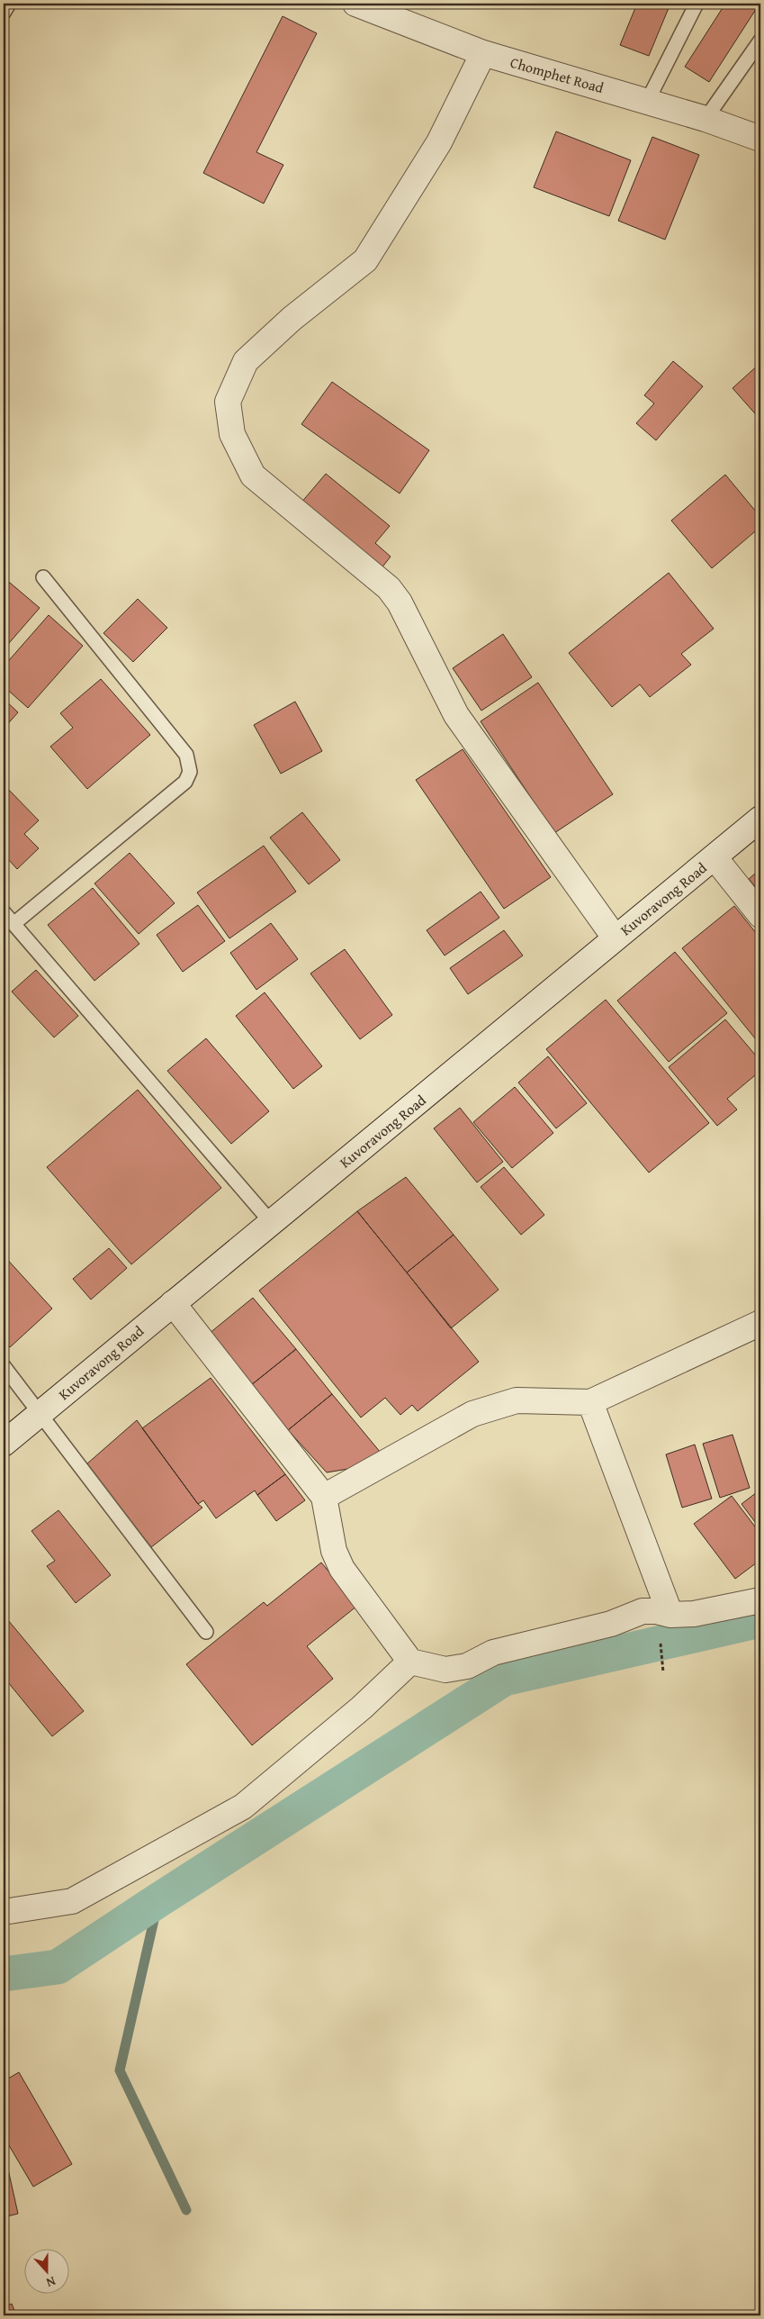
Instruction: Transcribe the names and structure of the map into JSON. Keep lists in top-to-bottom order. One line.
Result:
{"streets":{"street":["Chomphet Road","Kuvoravong Road"]},"north":"bottom"}
